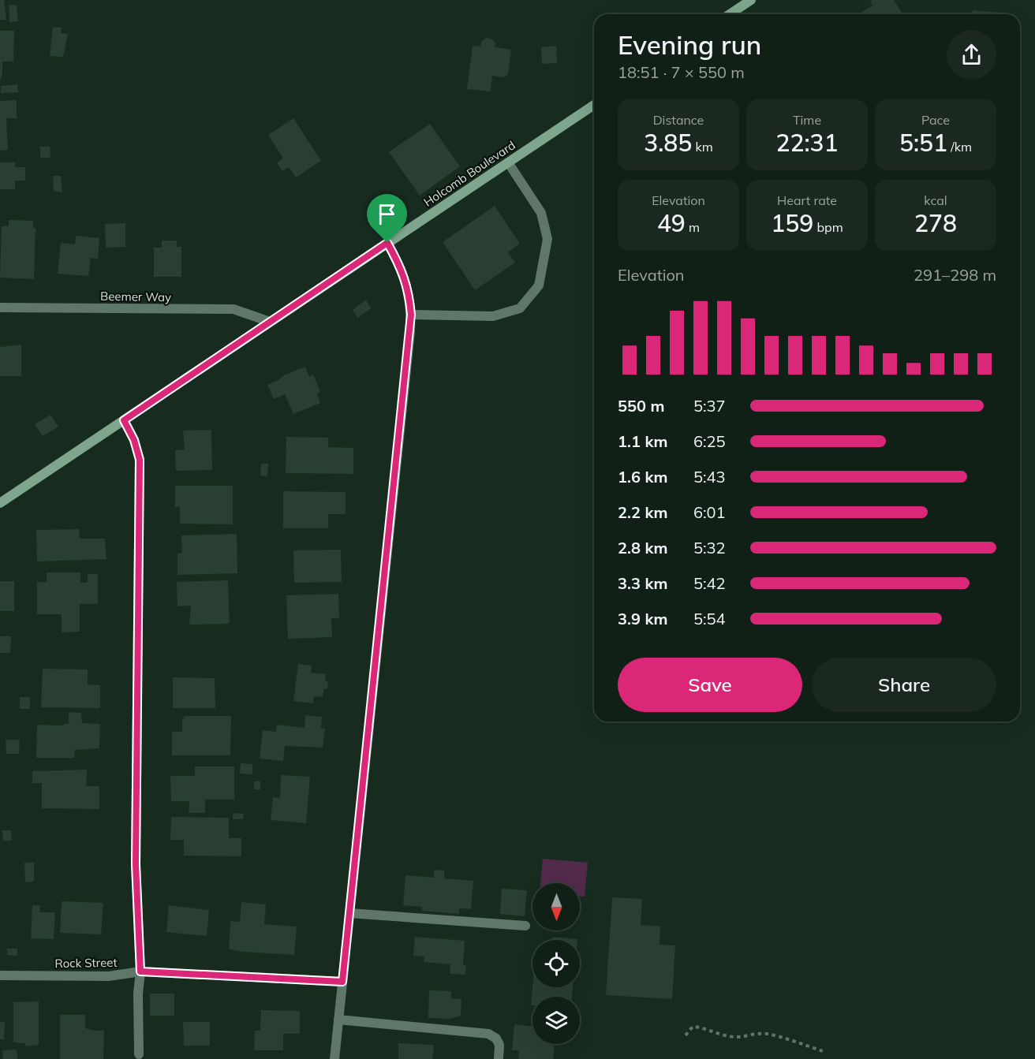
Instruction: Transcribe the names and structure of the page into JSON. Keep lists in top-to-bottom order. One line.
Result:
{"streets":{"street":["Holcomb Boulevard","Beemer Way","Rock Street"]},"crossings":[["Holcomb Boulevard","Beemer Way"]],"north":"bottom","page":{"heading":["Evening run","18:51 · 7 × 550 m"],"stats":[["Distance","3.85 km"],["Time","22:31"],["Pace","5:51 /km"],["Elevation","49 m"],["Heart rate","159 bpm"],["kcal","278"]],"chart":["Elevation","291–298 m"],"list":[{"name":"550 m","note":"5:37"},{"name":"1.1 km","note":"6:25"},{"name":"1.6 km","note":"5:43"},{"name":"2.2 km","note":"6:01"},{"name":"2.8 km","note":"5:32"},{"name":"3.3 km","note":"5:42"},{"name":"3.9 km","note":"5:54"}],"buttons":["Save","Share"]}}
